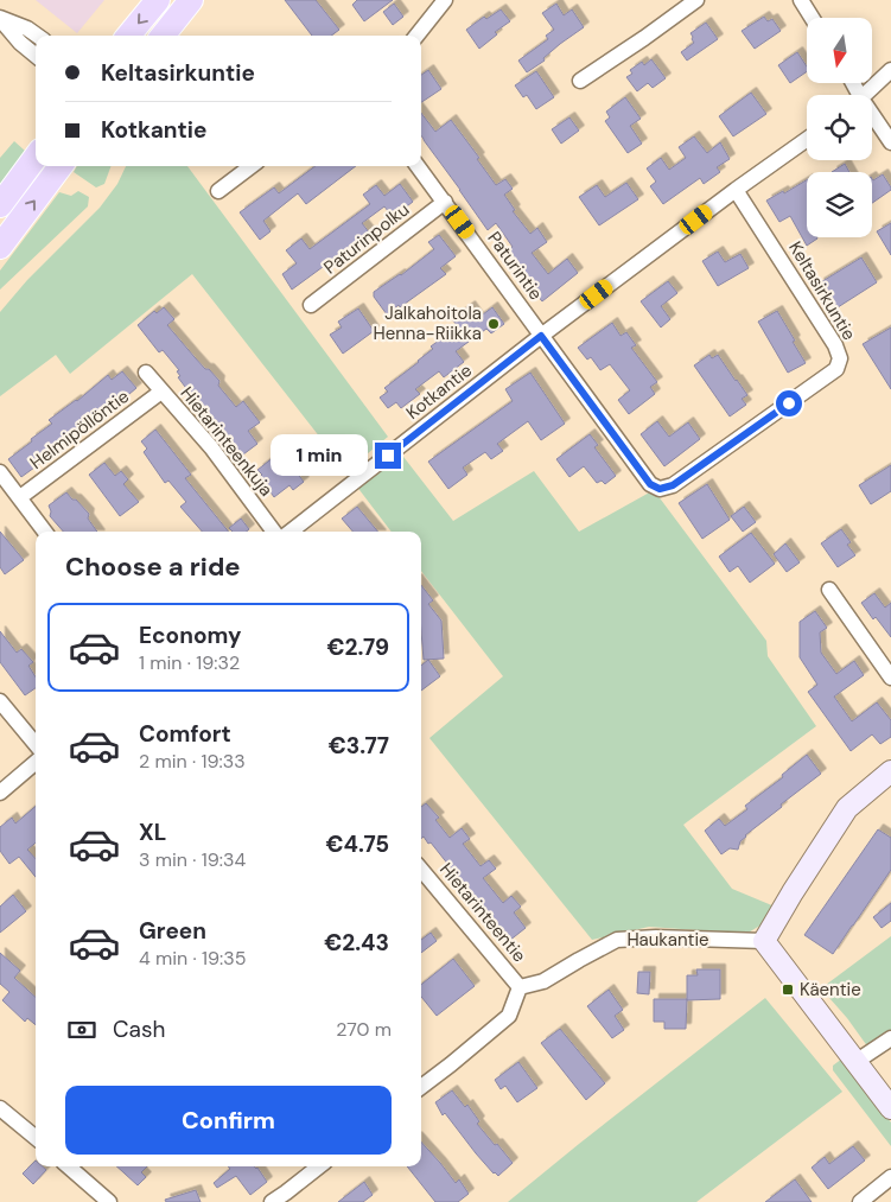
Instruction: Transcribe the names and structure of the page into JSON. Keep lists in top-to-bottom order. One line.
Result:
{"streets":{"street":["Paturinpolku","Paturintie","Keltasirkuntie","Kotkantie","Helmipöllöntie","Hietarinteenkuja","Hietarinteentie","Haukantie"]},"crossings":[["Paturinpolku","Paturintie"],["Paturintie","Keltasirkuntie"],["Paturintie","Kotkantie"],["Keltasirkuntie","Kotkantie"],["Helmipöllöntie","Hietarinteenkuja"],["Hietarinteentie","Haukantie"]],"places":{"other":["Jalkahoitola Henna-Riikka"],"transit":["Käentie"]},"north":"bottom","page":{"banner":["Keltasirkuntie","Kotkantie"],"bubble":"1 min","heading":"Choose a ride","list":[{"name":"Economy","note":"1 min · 19:32","value":"€2.79"},{"name":"Comfort","note":"2 min · 19:33","value":"€3.77"},{"name":"XL","note":"3 min · 19:34","value":"€4.75"},{"name":"Green","note":"4 min · 19:35","value":"€2.43"}],"pay":["Cash","270 m"],"buttons":"Confirm"}}
